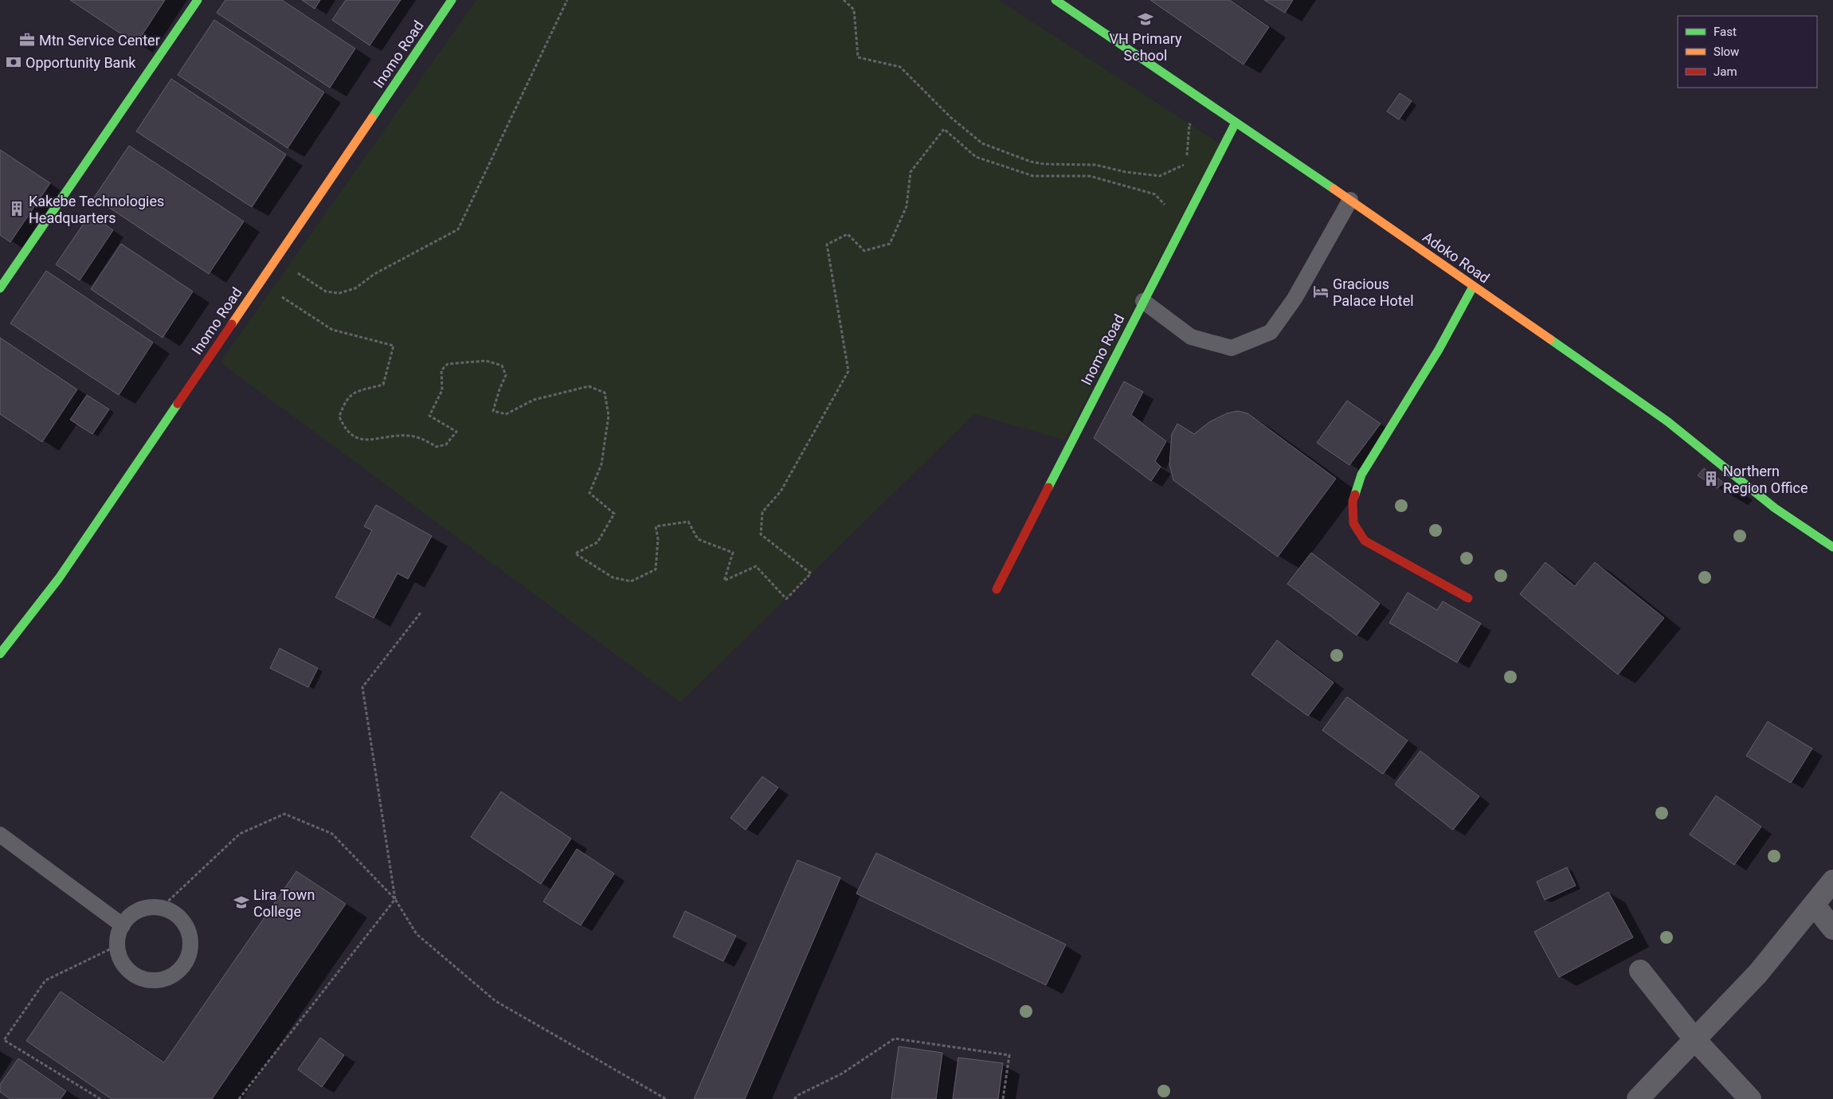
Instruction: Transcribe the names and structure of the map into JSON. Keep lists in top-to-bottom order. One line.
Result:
{"streets":{"street":["Inomo Road","Adoko Road"]},"crossings":[["Inomo Road","Adoko Road"]],"places":{"school or university":["VH Primary School","Lira Town College"],"office":["Mtn Service Center"],"bank":["Opportunity Bank"],"building":["Kakebe Technologies Headquarters","Northern Region Office"],"hotel":["Gracious Palace Hotel"]},"legend":["Fast","Slow","Jam"]}
